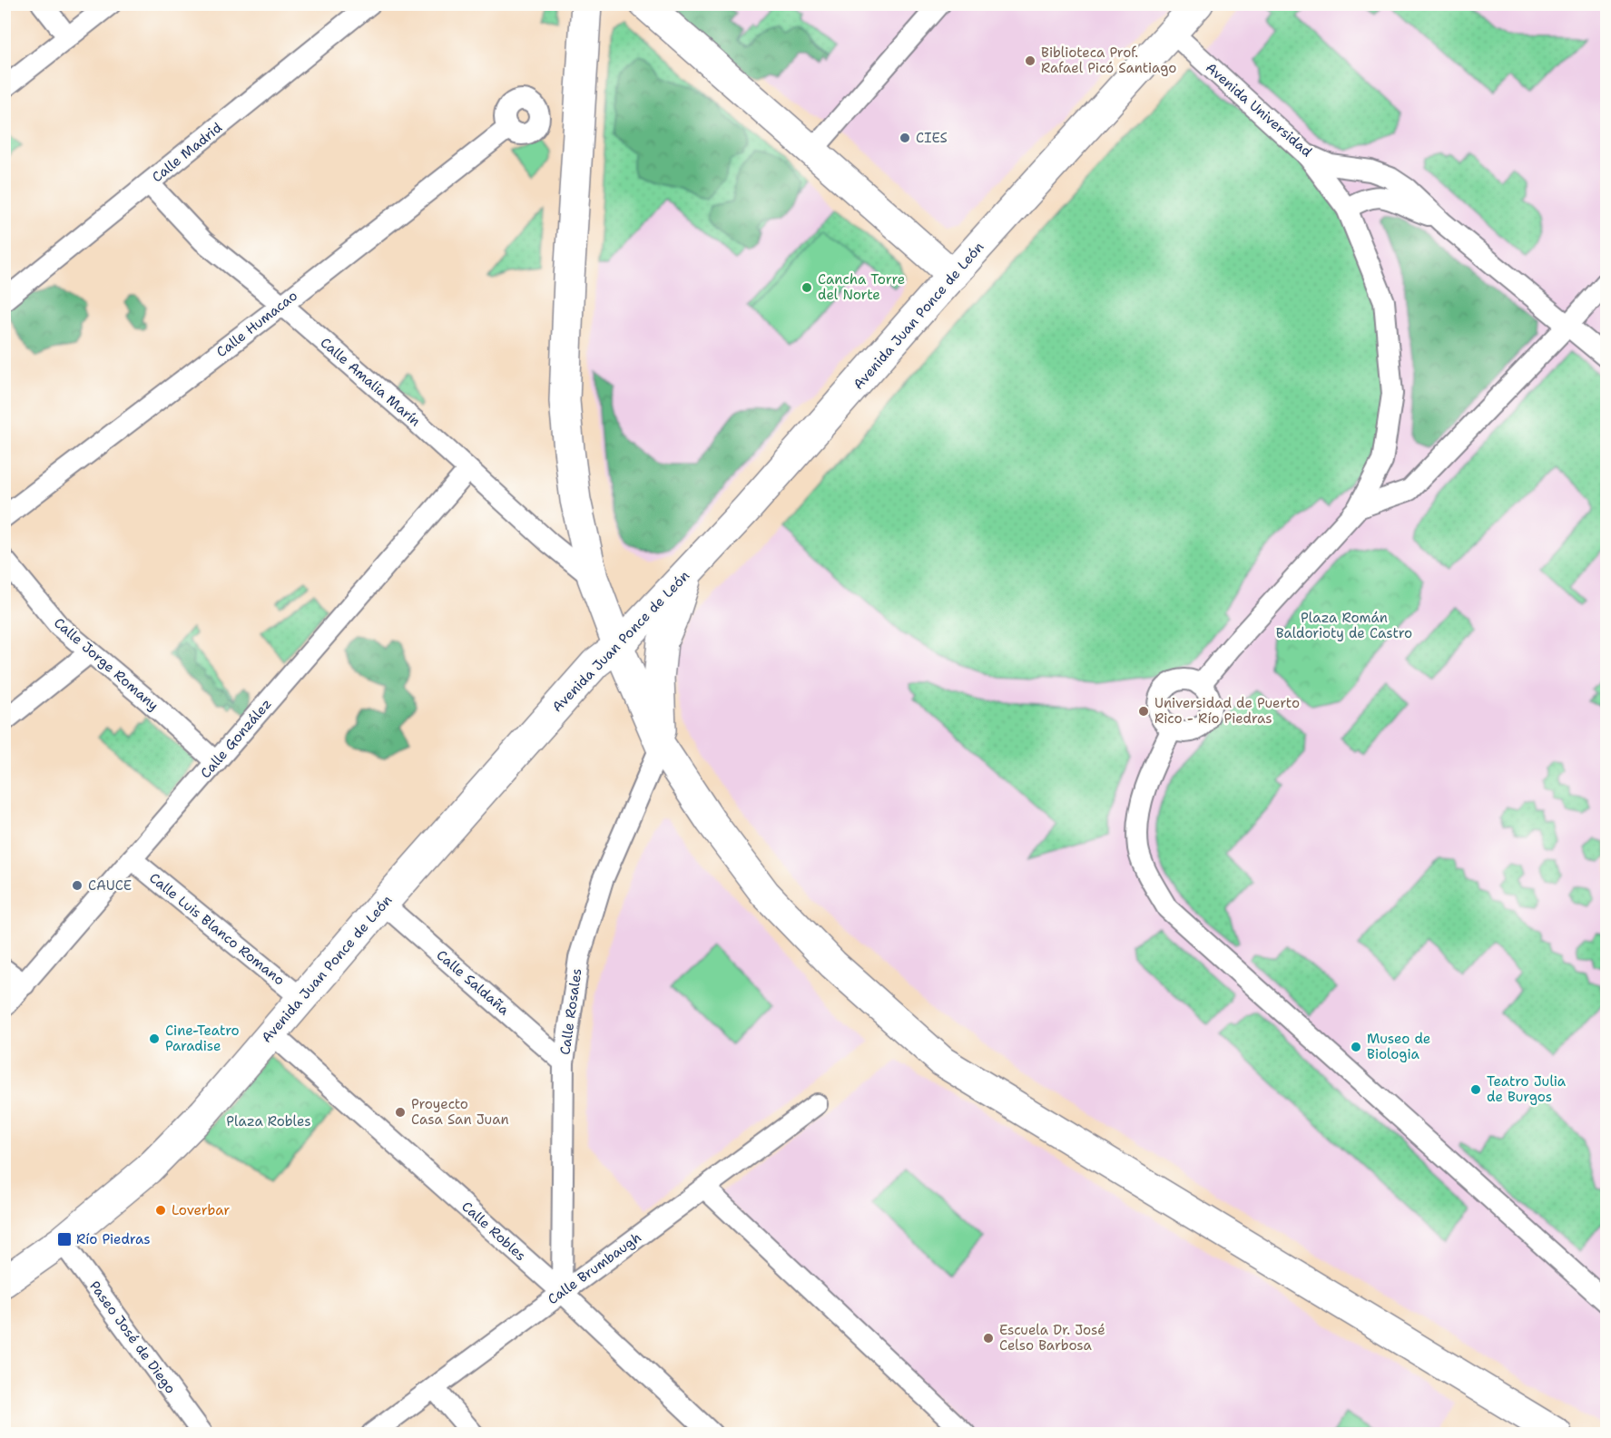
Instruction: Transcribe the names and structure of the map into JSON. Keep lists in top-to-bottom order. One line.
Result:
{"streets":{"street":["Avenida Universidad","Calle Madrid","Avenida Juan Ponce de León","Calle Humacao","Calle Amalia Marín","Calle Jorge Romany","Calle González","Calle Luis Blanco Romano","Calle Saldaña","Calle Rosales","Calle Robles","Calle Brumbaugh","Paseo José de Diego"]},"crossings":[["Avenida Universidad","Avenida Juan Ponce de León"],["Calle Madrid","Calle Amalia Marín"],["Avenida Juan Ponce de León","Calle Luis Blanco Romano"],["Avenida Juan Ponce de León","Calle Saldaña"],["Avenida Juan Ponce de León","Calle Robles"],["Avenida Juan Ponce de León","Paseo José de Diego"],["Calle Humacao","Calle Amalia Marín"],["Calle Amalia Marín","Calle González"],["Calle Jorge Romany","Calle González"],["Calle González","Calle Luis Blanco Romano"],["Calle Saldaña","Calle Rosales"],["Calle Rosales","Calle Robles"],["Calle Rosales","Calle Brumbaugh"],["Calle Robles","Calle Brumbaugh"]],"parks":["Plaza Román Baldorioty de Castro","Plaza Robles"],"places":{"other":["Biblioteca Prof. Rafael Picó Santiago","CIES","Cancha Torre del Norte","Universidad de Puerto Rico - Río Piedras","CAUCE","Cine-Teatro Paradise","Museo de Biologia","Teatro Julia de Burgos","Proyecto Casa San Juan","Loverbar","Escuela Dr. José Celso Barbosa"],"transit":["Río Piedras"]}}
